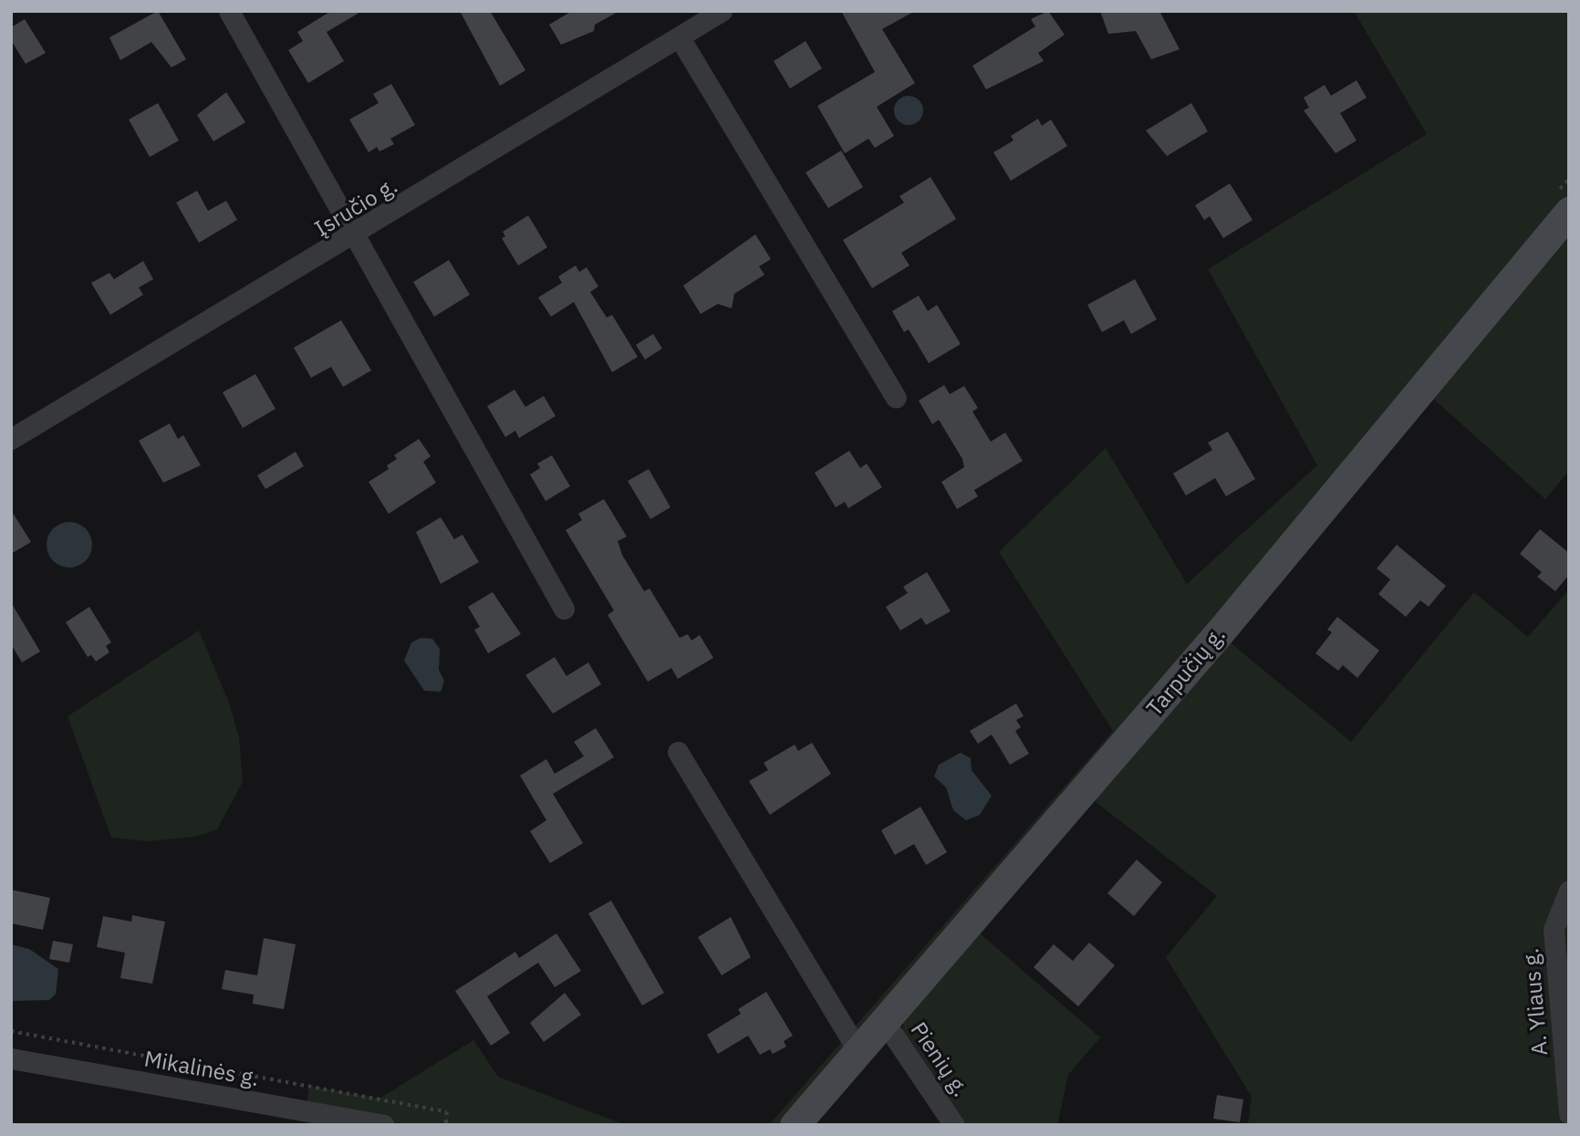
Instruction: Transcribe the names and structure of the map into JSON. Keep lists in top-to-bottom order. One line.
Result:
{"streets":{"main road":["Tarpučių g."],"street":["Įsručio g.","A. Yliaus g.","Pienių g.","Mikalinės g."]},"crossings":[["Tarpučių g.","Pienių g."]]}
